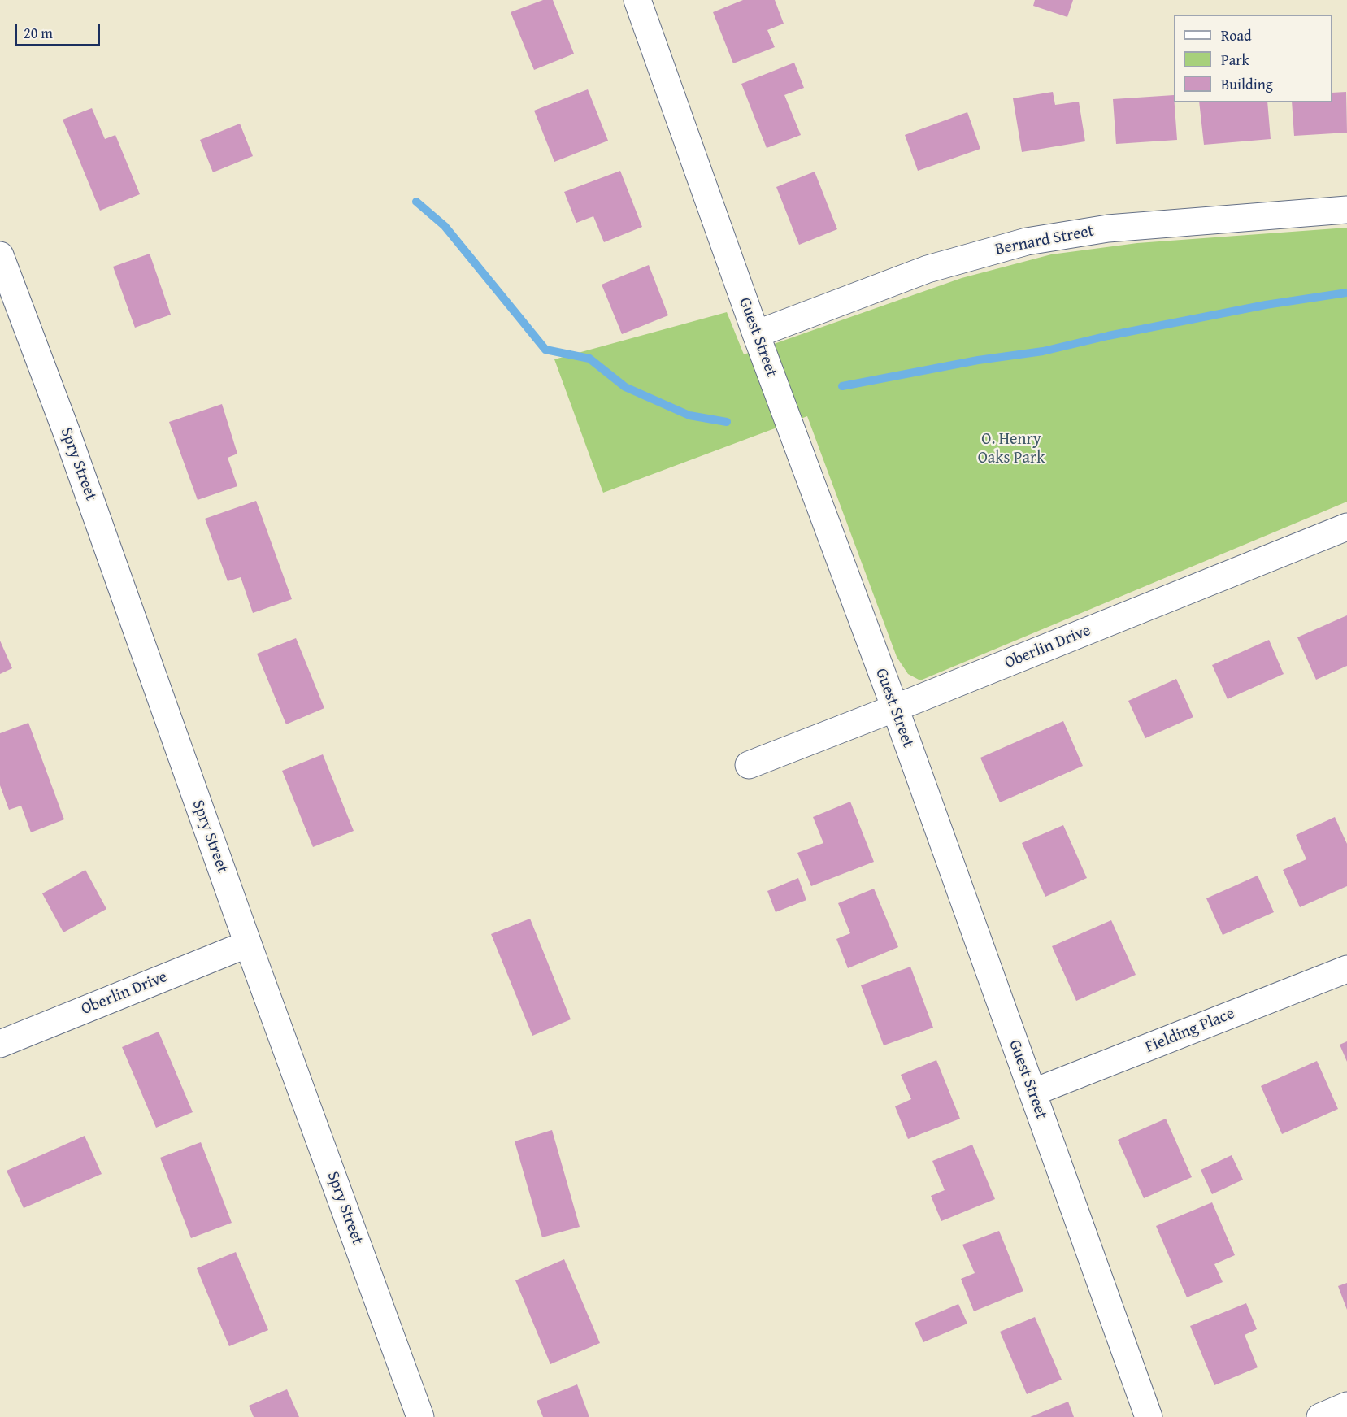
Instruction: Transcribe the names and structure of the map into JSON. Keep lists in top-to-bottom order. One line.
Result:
{"streets":{"street":["Bernard Street","Guest Street","Spry Street","Oberlin Drive","Fielding Place"]},"crossings":[["Bernard Street","Guest Street"],["Guest Street","Oberlin Drive"],["Guest Street","Fielding Place"],["Spry Street","Oberlin Drive"]],"parks":["O. Henry Oaks Park"],"legend":["Road","Park","Building"],"scale_bar":"20 m"}
